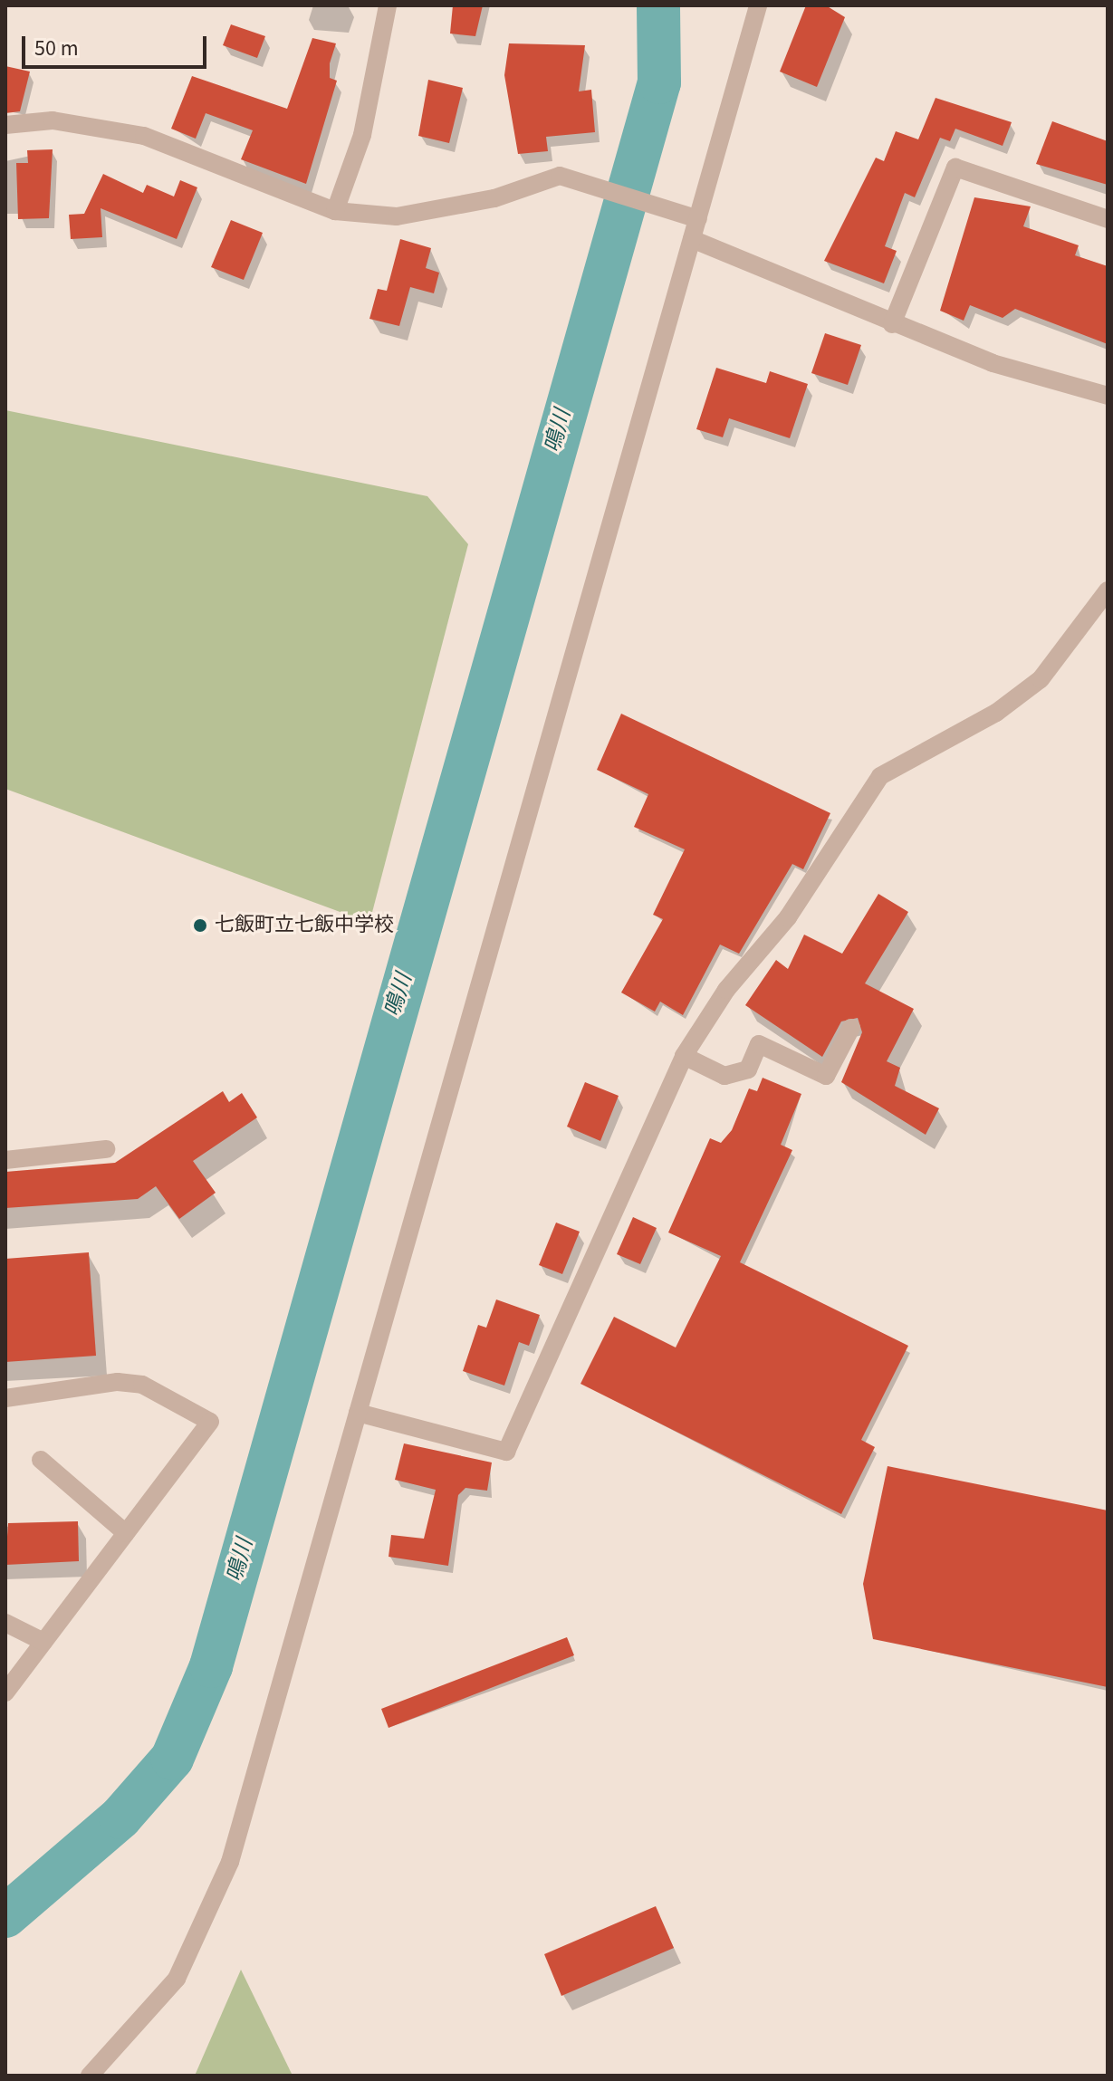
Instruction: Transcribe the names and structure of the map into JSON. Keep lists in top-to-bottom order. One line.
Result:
{"water":["鳴川"],"places":["七飯町立七飯中学校"],"scale_bar":"50 m"}
